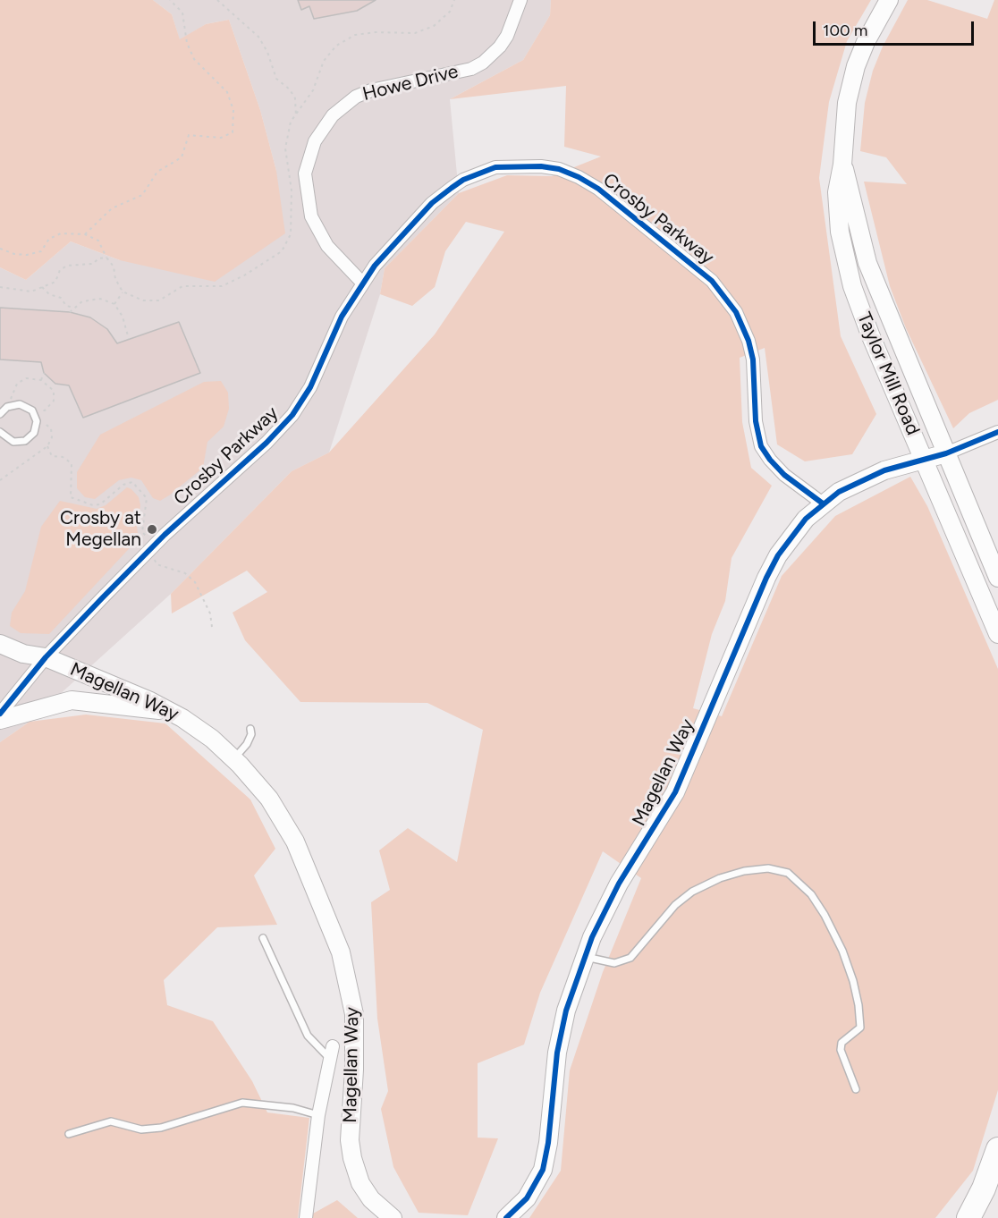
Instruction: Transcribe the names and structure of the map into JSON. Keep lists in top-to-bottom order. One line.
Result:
{"streets":{"street":["Howe Drive","Crosby Parkway","Taylor Mill Road","Magellan Way"]},"crossings":[["Howe Drive","Crosby Parkway"],["Crosby Parkway","Magellan Way"],["Taylor Mill Road","Magellan Way"]],"places":["Crosby at Megellan"],"scale_bar":"100 m"}
